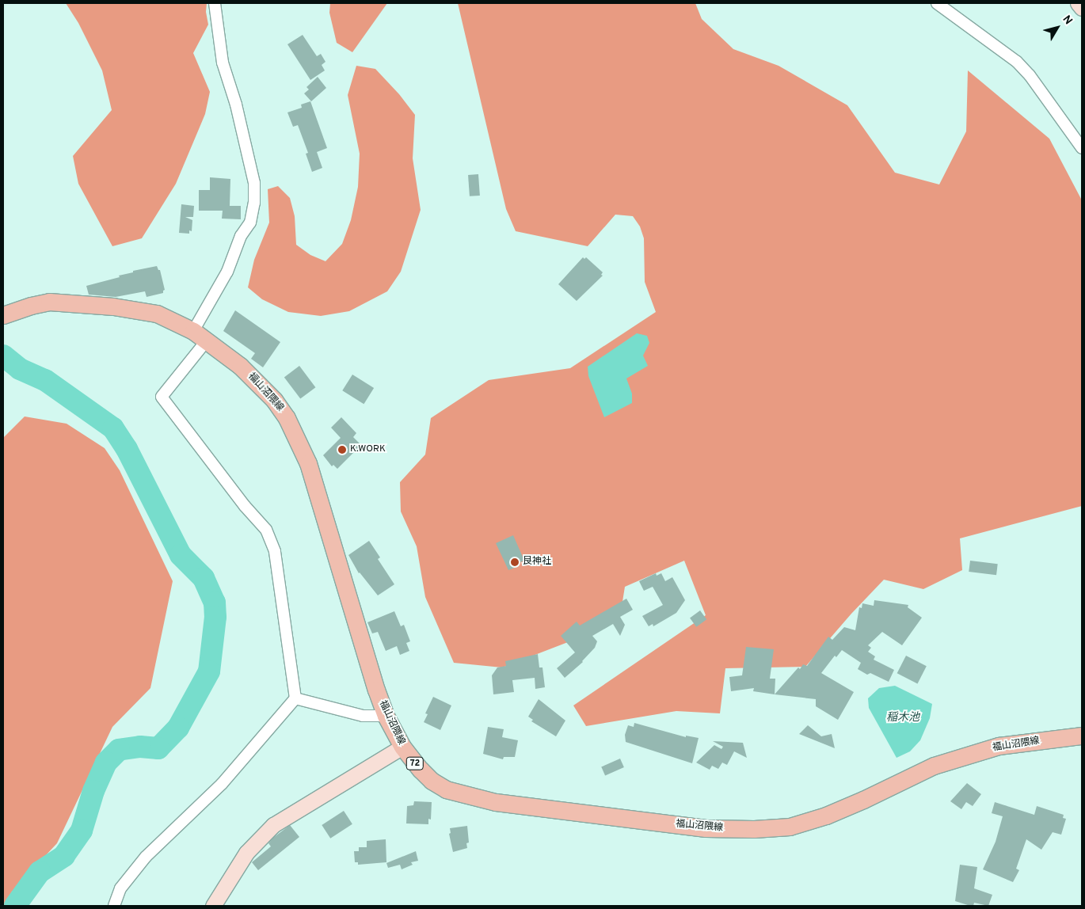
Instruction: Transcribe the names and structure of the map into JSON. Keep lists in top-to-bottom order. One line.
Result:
{"streets":{"main road":["福山沼隈線","72"]},"water":["稲木池"],"places":["K.WORK","艮神社"],"north":"top right"}
